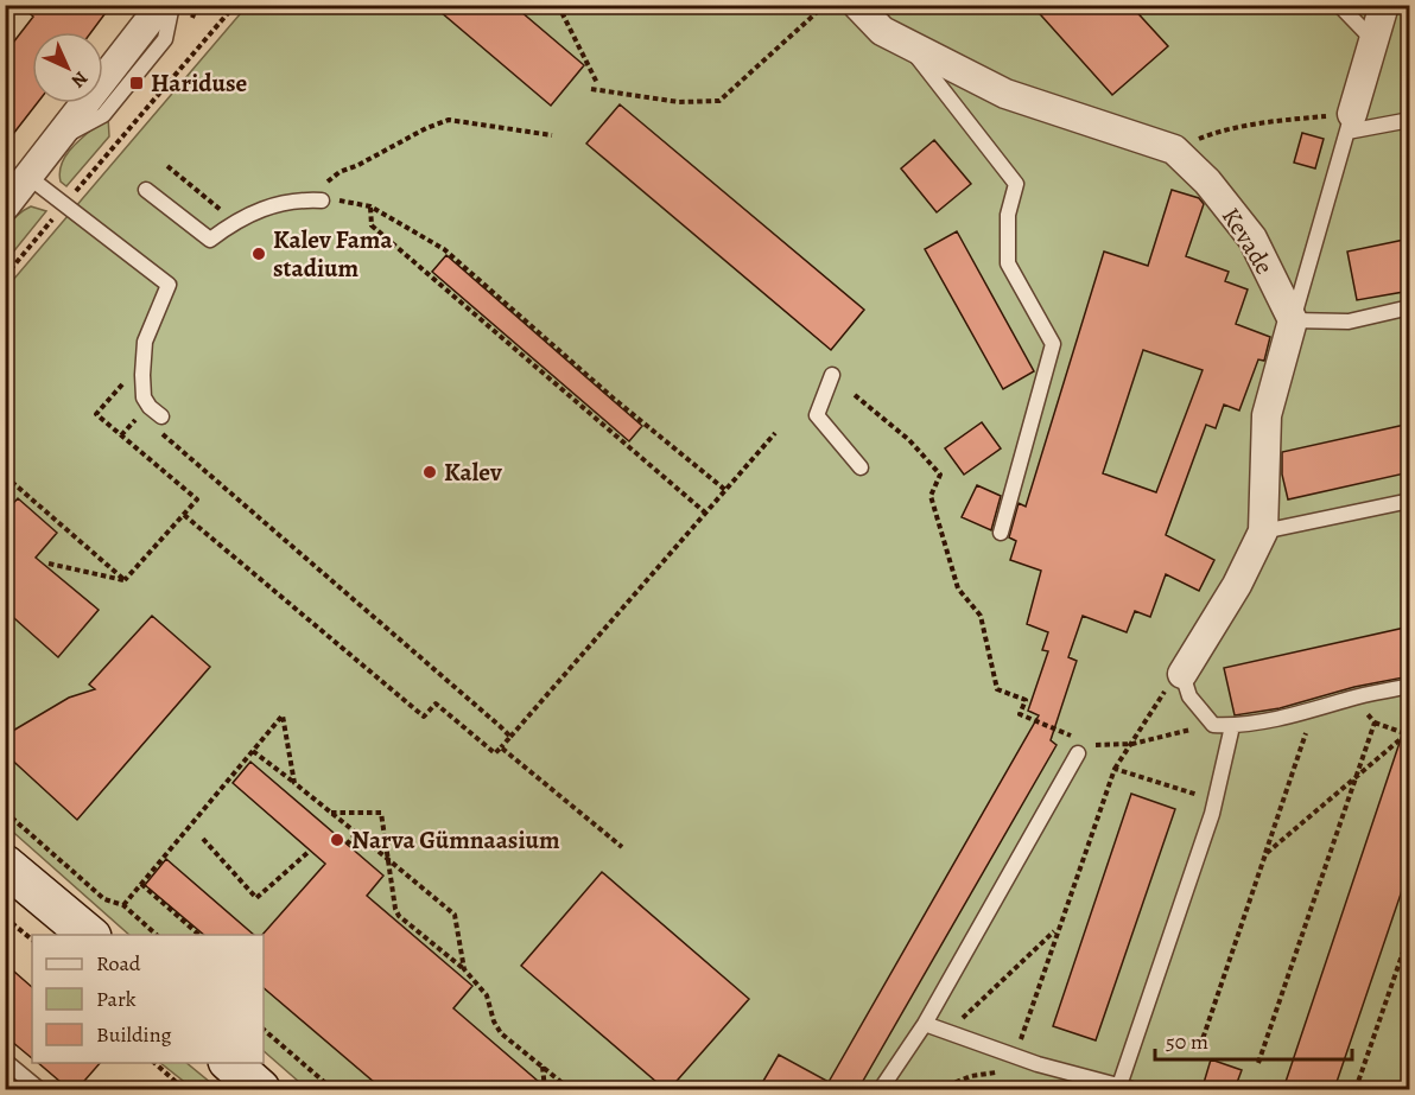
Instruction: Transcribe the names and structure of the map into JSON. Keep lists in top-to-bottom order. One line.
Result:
{"streets":{"street":["Kevade"]},"places":{"transit":["Hariduse"],"other":["Kalev Fama stadium","Kalev","Narva Gümnaasium"]},"legend":["Road","Park","Building"],"scale_bar":"50 m","north":"bottom right"}
